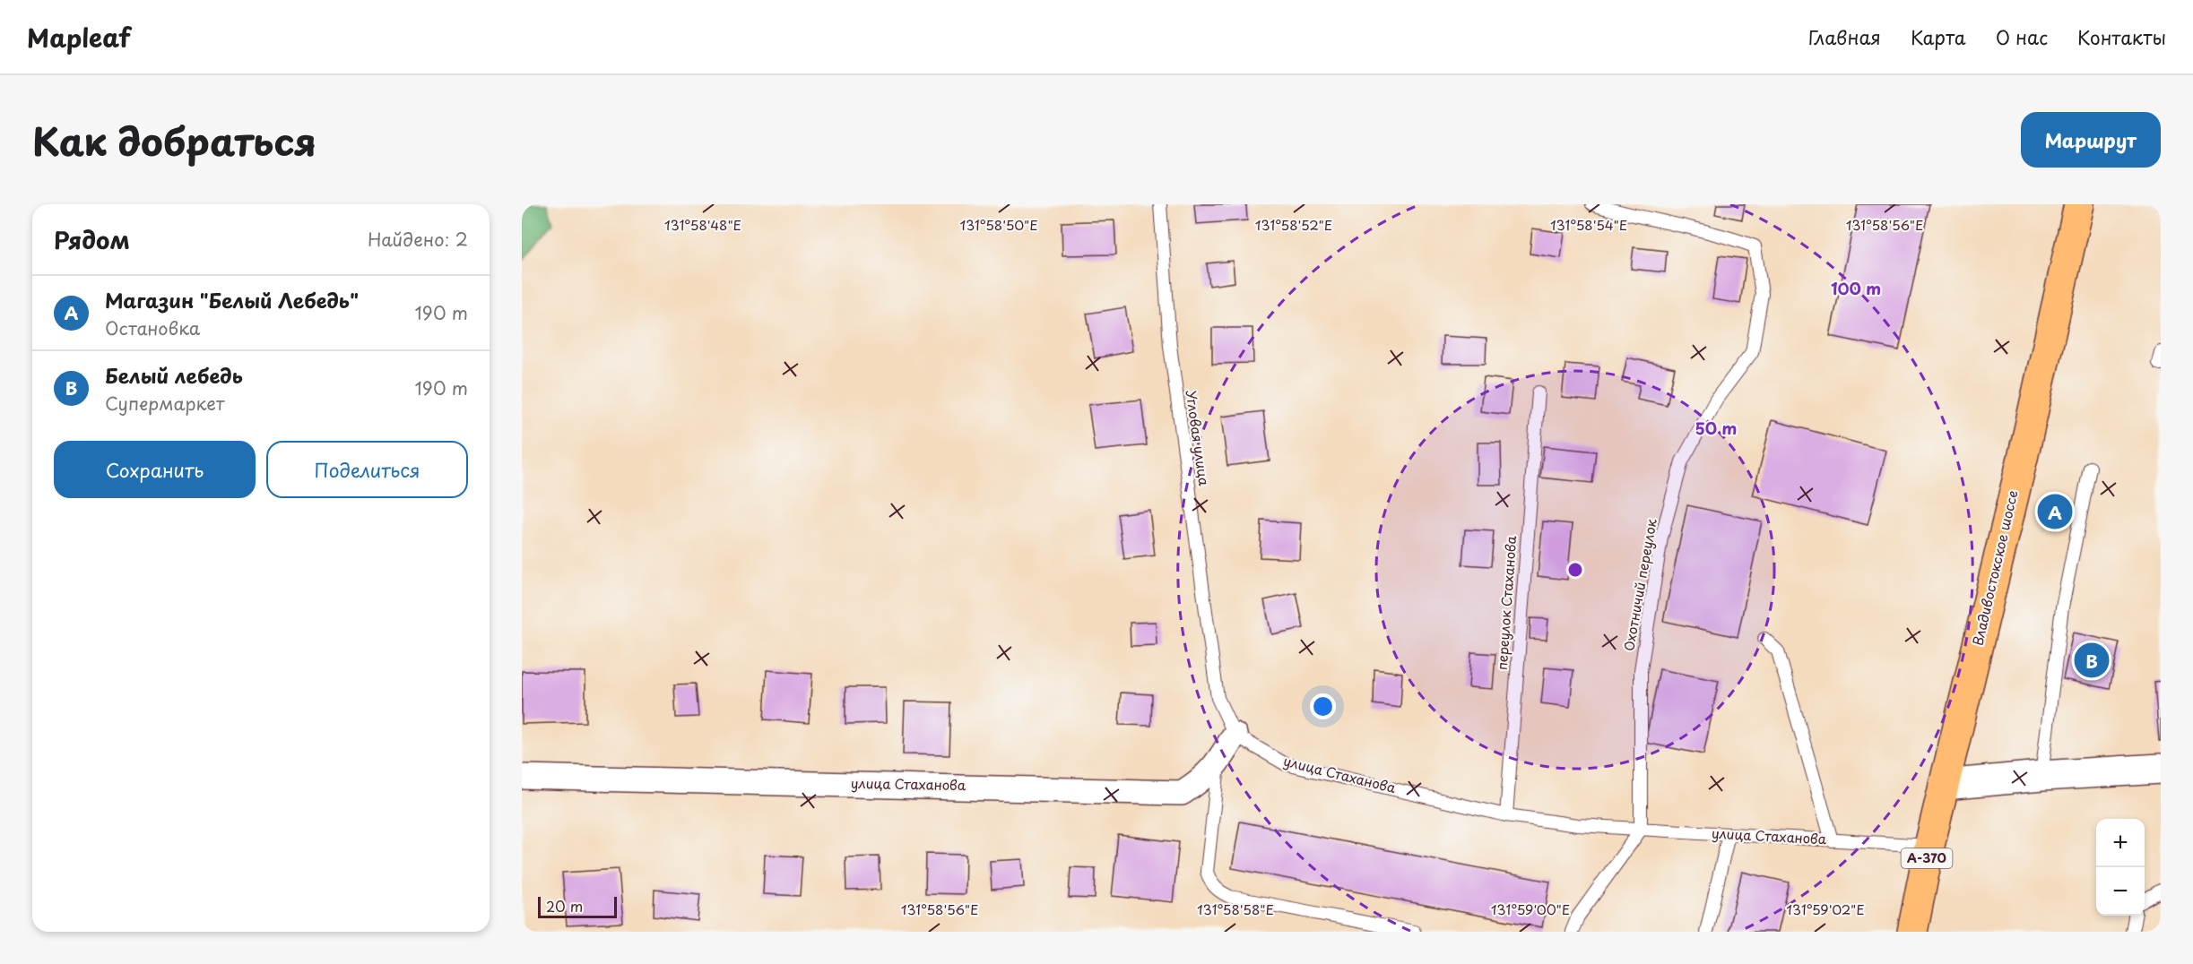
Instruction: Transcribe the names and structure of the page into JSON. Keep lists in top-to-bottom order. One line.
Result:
{"streets":{"highway":["Владивостокское шоссе","А-370"],"street":["улица Стаханова"],"lane":["Угловая улица","Охотничий переулок","переулок Стаханова"]},"crossings":[["Угловая улица","улица Стаханова"],["Владивостокское шоссе","улица Стаханова"],["Охотничий переулок","улица Стаханова"],["переулок Стаханова","улица Стаханова"]],"scale_bar":"20 m","page":{"header":"Mapleaf","nav":["Главная","Карта","О нас","Контакты"],"title":"Как добраться","buttons":["Маршрут",["Сохранить","Поделиться"]],"heading":["Рядом","Найдено: 2"],"list":[{"mark":"A","name":"Магазин \"Белый Лебедь\"","note":"Остановка","value":"190 m"},{"mark":"B","name":"Белый лебедь","note":"Супермаркет","value":"190 m"}],"pins":["A","B"],"map_buttons":["+","−"],"scale":"20 m"},"coordinates":["131°58'48\"E","131°58'50\"E","131°58'52\"E","131°58'54\"E","131°58'56\"E","131°58'58\"E","131°59'00\"E","131°59'02\"E"],"rings":["100 m","50 m"]}
